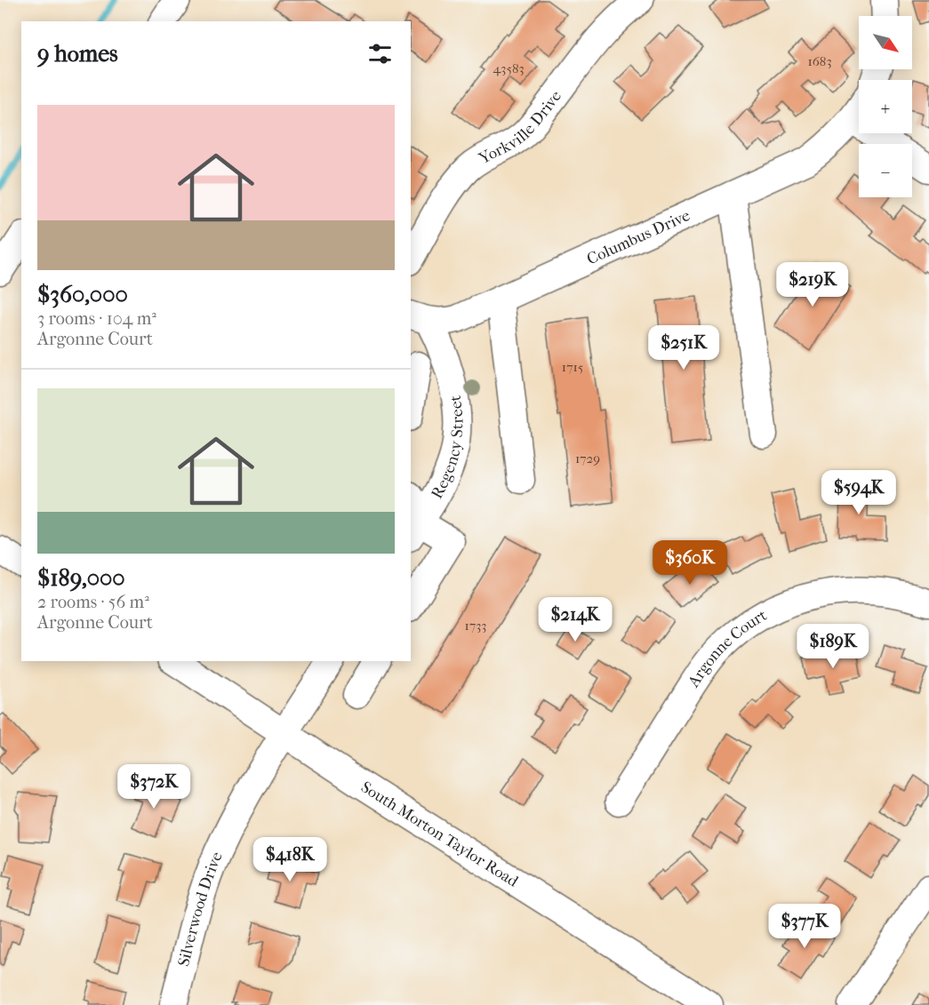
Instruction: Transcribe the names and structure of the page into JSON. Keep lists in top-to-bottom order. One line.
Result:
{"streets":{"street":["Yorkville Drive","Columbus Drive","Regency Street","Argonne Court","South Morton Taylor Road","Silverwood Drive"]},"crossings":[["Columbus Drive","Regency Street"],["South Morton Taylor Road","Silverwood Drive"]],"house_numbers":["1683","43583","1715","1729","1733"],"north":"bottom right","page":{"map_buttons":["+","−"],"heading":"9 homes","list":[{"name":"$360,000","note":"3 rooms · 104 m² · Argonne Court"},{"name":"$189,000","note":"2 rooms · 56 m² · Argonne Court"}],"price":["$219K","$251K","$594K","$360K","$214K","$189K","$372K","$418K","$377K"]}}
